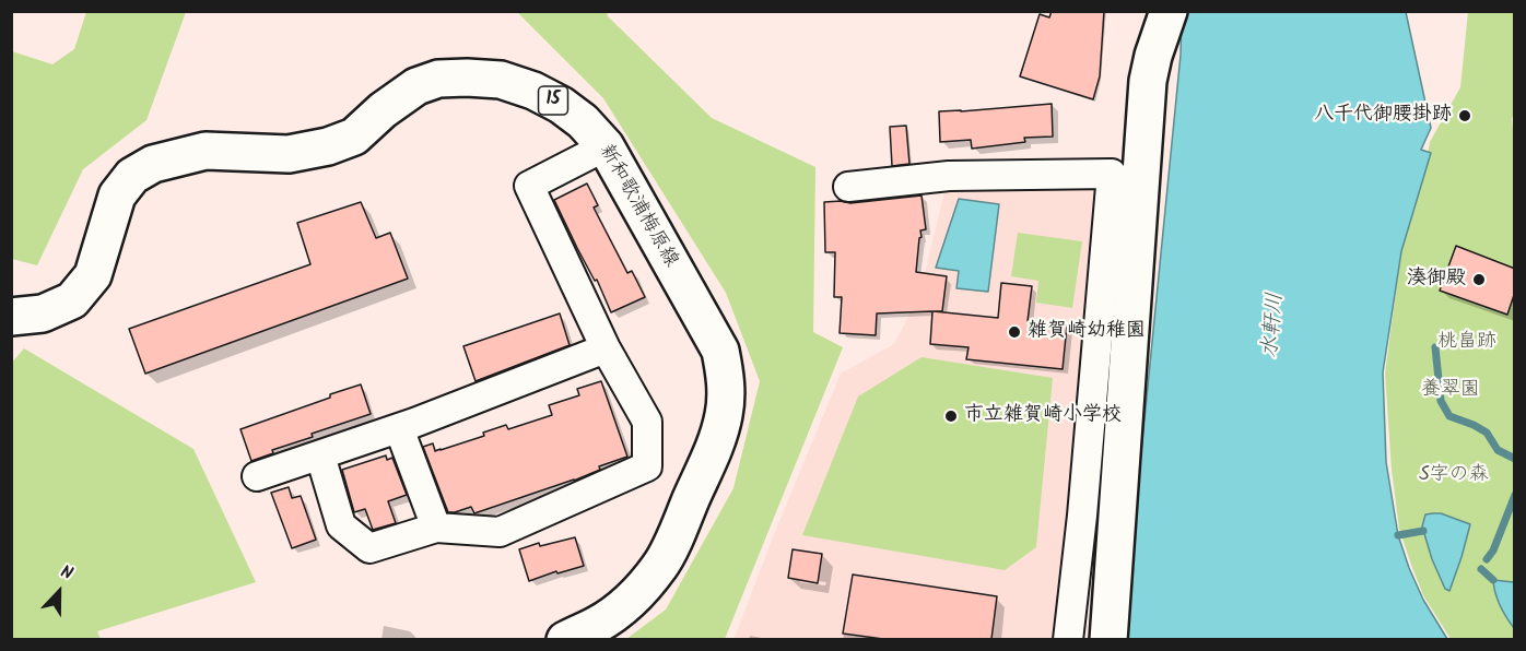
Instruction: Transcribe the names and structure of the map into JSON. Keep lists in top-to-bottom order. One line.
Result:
{"streets":{"main road":["15","新和歌浦梅原線"]},"water":["水軒川"],"parks":["桃畠跡","養翠園","S字の森"],"places":["八千代御腰掛跡","湊御殿","雑賀崎幼稚園","市立雑賀崎小学校"],"north":"top"}
